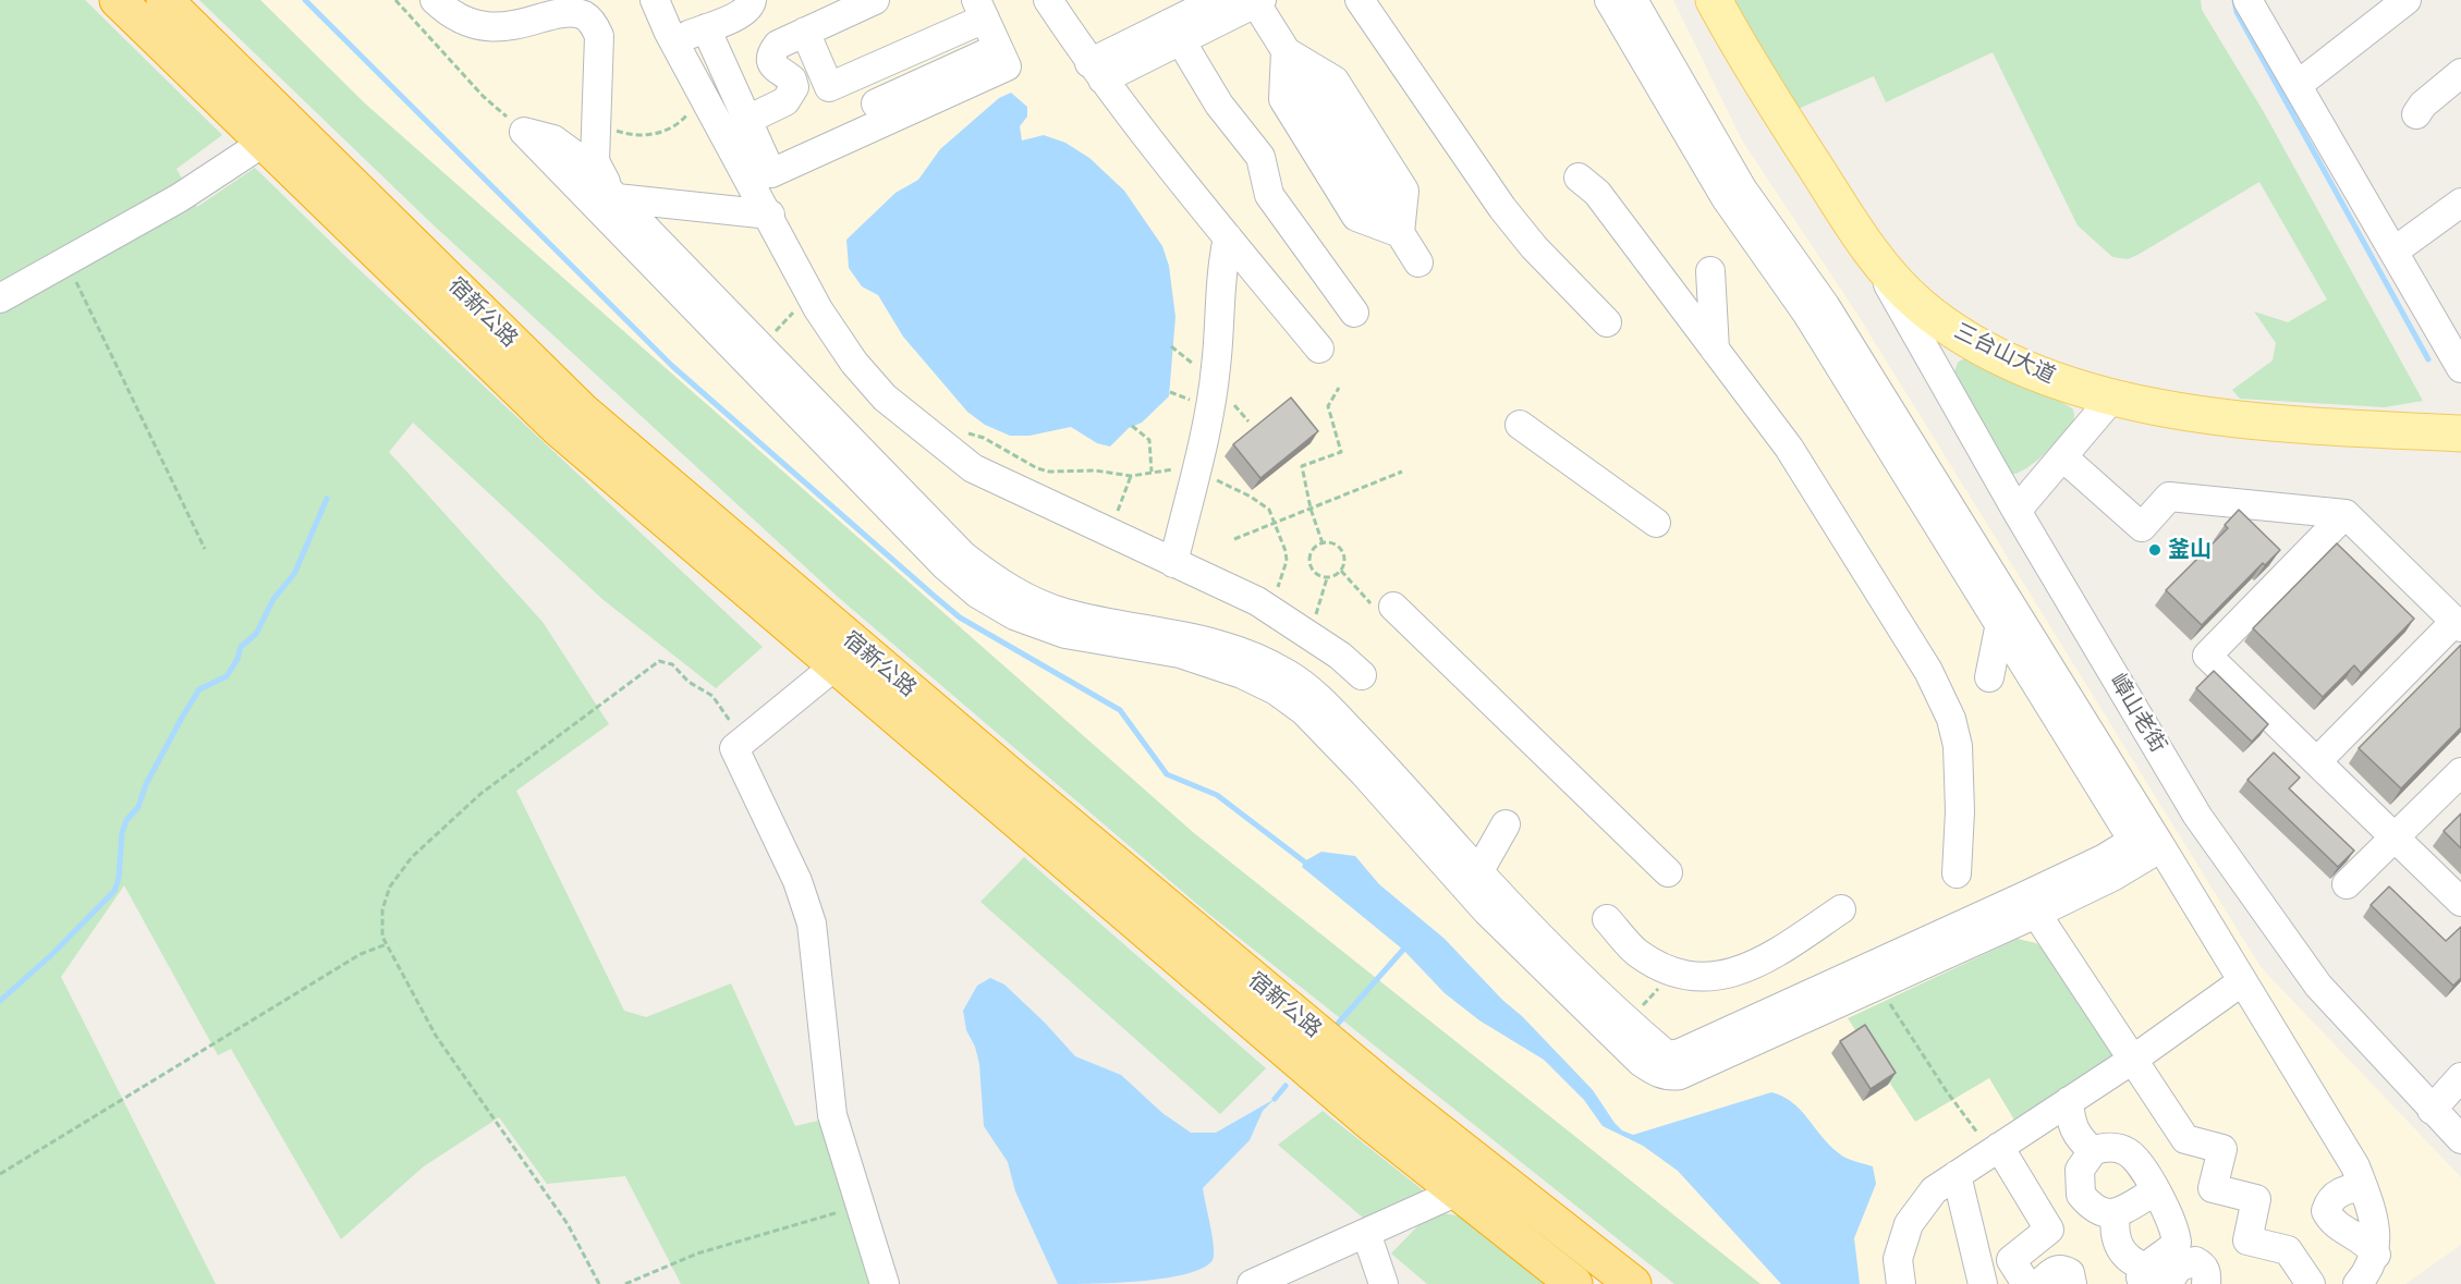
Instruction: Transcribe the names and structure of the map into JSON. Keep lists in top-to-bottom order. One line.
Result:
{"streets":{"highway":["宿新公路"],"main road":["三台山大道"],"street":["嶂山老街"]},"crossings":[["三台山大道","嶂山老街"]],"places":["釜山"]}
